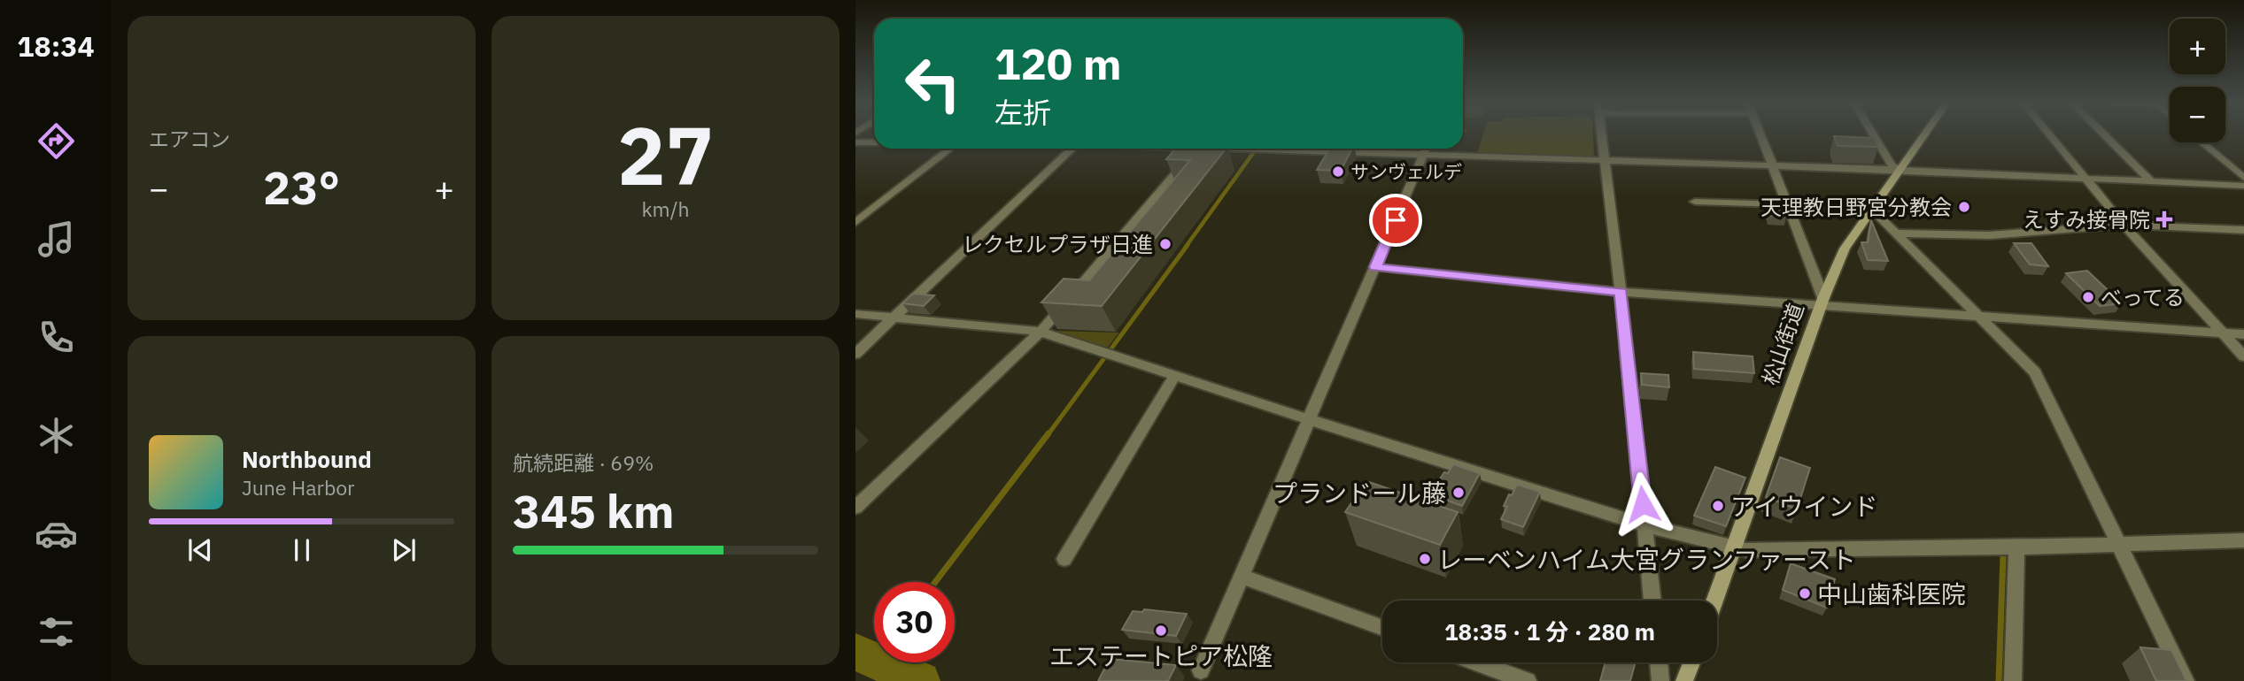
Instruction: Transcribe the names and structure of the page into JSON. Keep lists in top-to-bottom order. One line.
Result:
{"streets":{"main road":["松山街道"]},"places":{"other":["サンヴェルデ","天理教日野宮分教会","レクセルプラザ日進","べってる","プランドール藤","アイウインド","レーベンハイム大宮グランファースト","中山歯科医院","エステートピア松隆"],"health":["えすみ接骨院"]},"page":{"tabs":"18:34","tile":["エアコン",["27","km/h"],["航続距離 · 69%","345 km"]],"map_buttons":["+","−"],"turn":["120 m","左折"],"heat":["−","23°","+"],"song":["Northbound","June Harbor"],"limit":"30","trip":"18:35 · 1 分 · 280 m"}}
